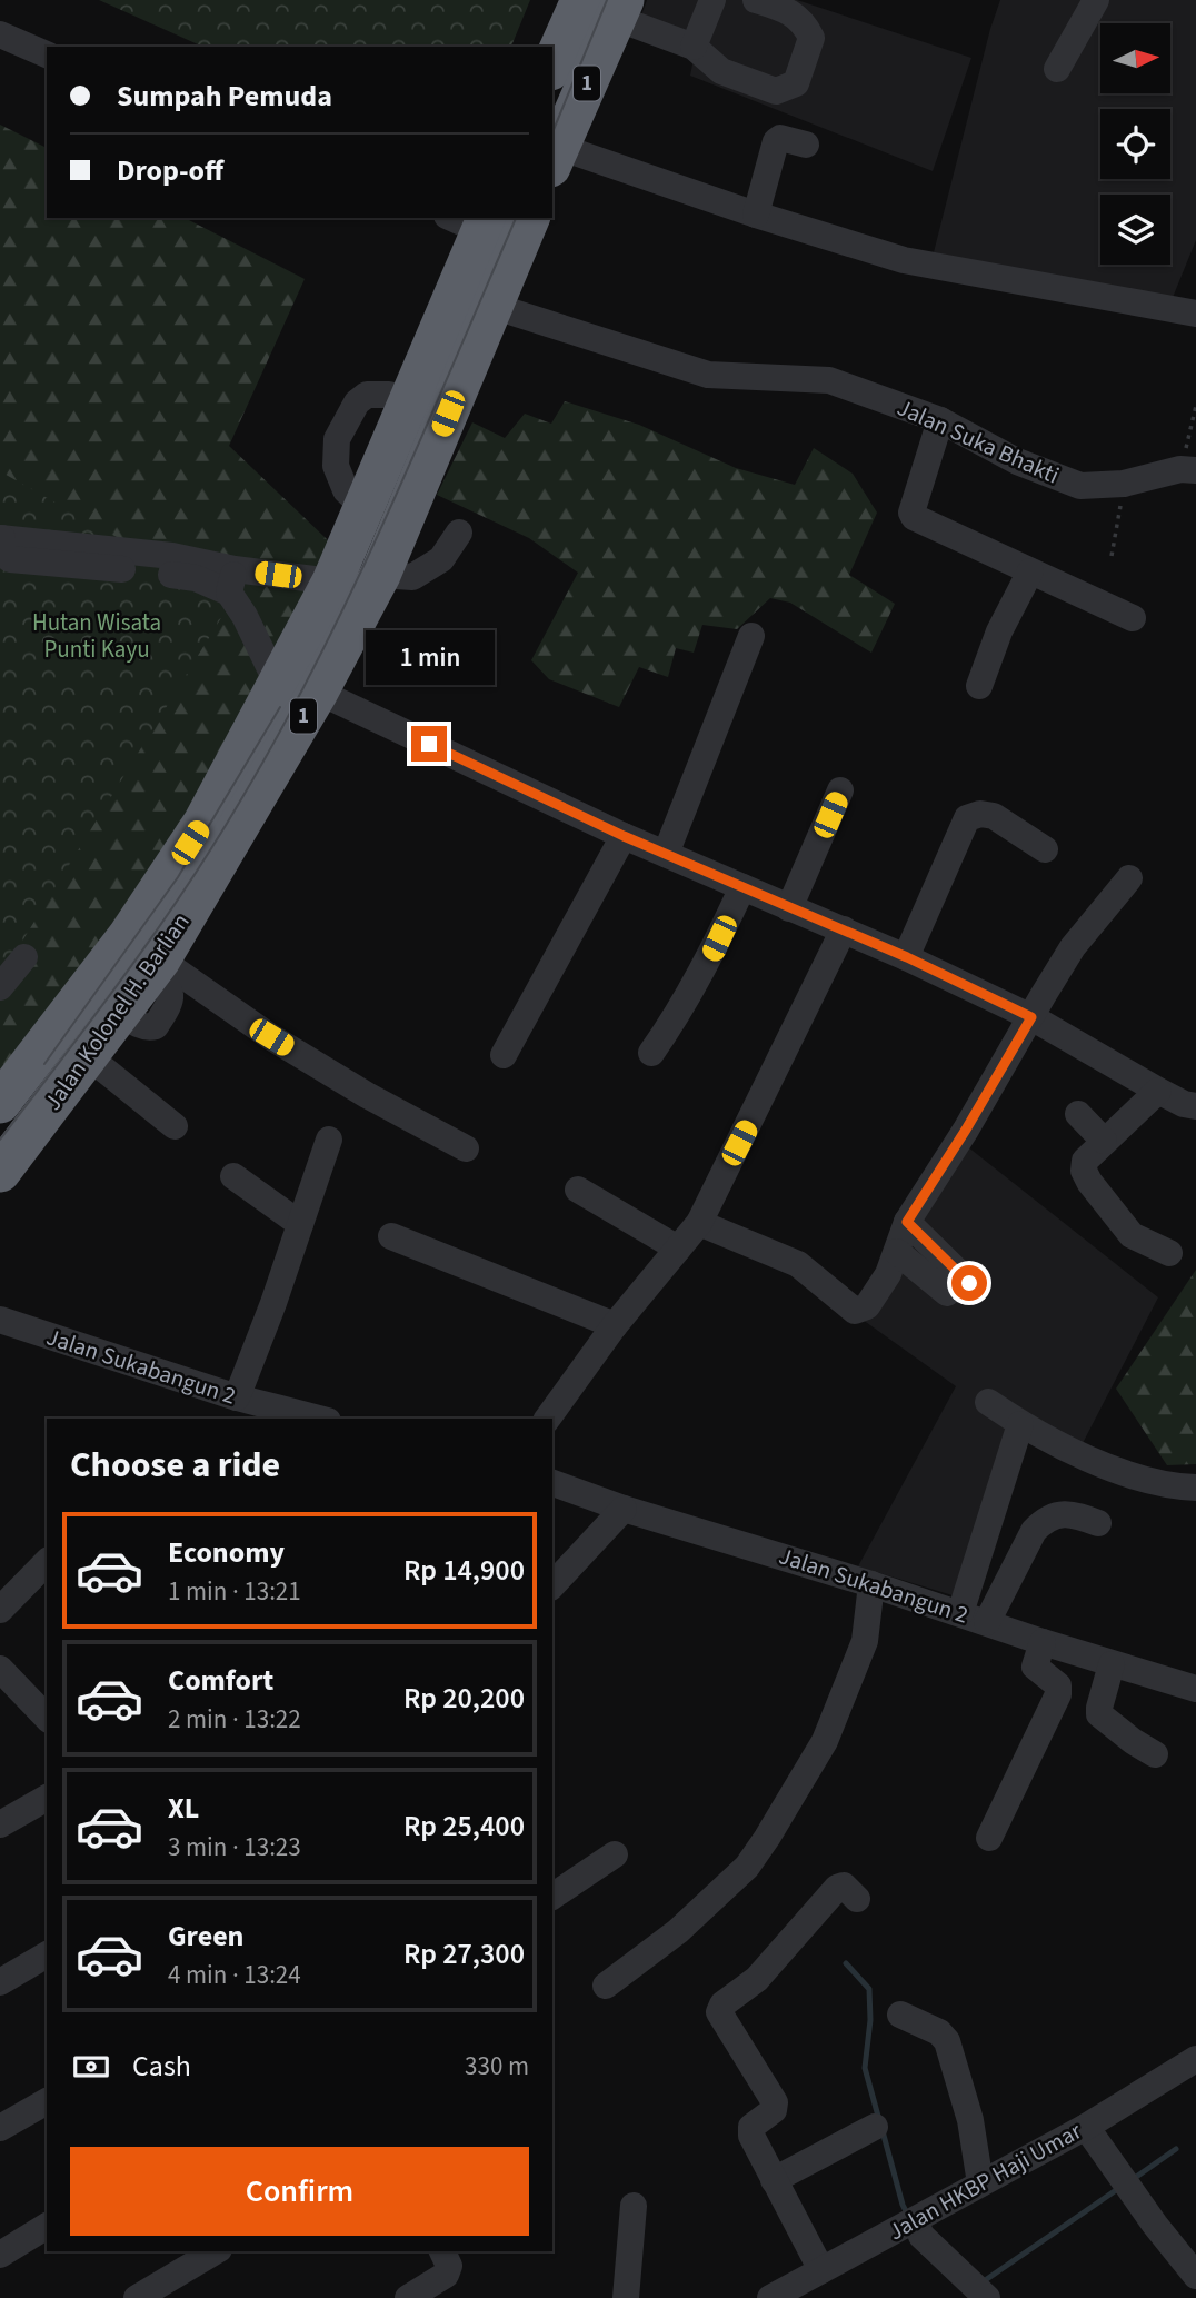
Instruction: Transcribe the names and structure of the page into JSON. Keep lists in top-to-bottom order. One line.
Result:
{"streets":{"highway":["1","Jalan Kolonel H. Barlian"],"street":["Jalan Suka Bhakti","Jalan Sukabangun 2","Jalan HKBP Haji Umar"]},"crossings":[["Jalan Suka Bhakti","Jalan Kolonel H. Barlian"]],"parks":["Hutan Wisata Punti Kayu"],"north":"right","page":{"banner":["Sumpah Pemuda","Drop-off"],"bubble":"1 min","heading":"Choose a ride","list":[{"name":"Economy","note":"1 min · 13:21","value":"Rp 14,900"},{"name":"Comfort","note":"2 min · 13:22","value":"Rp 20,200"},{"name":"XL","note":"3 min · 13:23","value":"Rp 25,400"},{"name":"Green","note":"4 min · 13:24","value":"Rp 27,300"}],"pay":["Cash","330 m"],"buttons":"Confirm"}}
